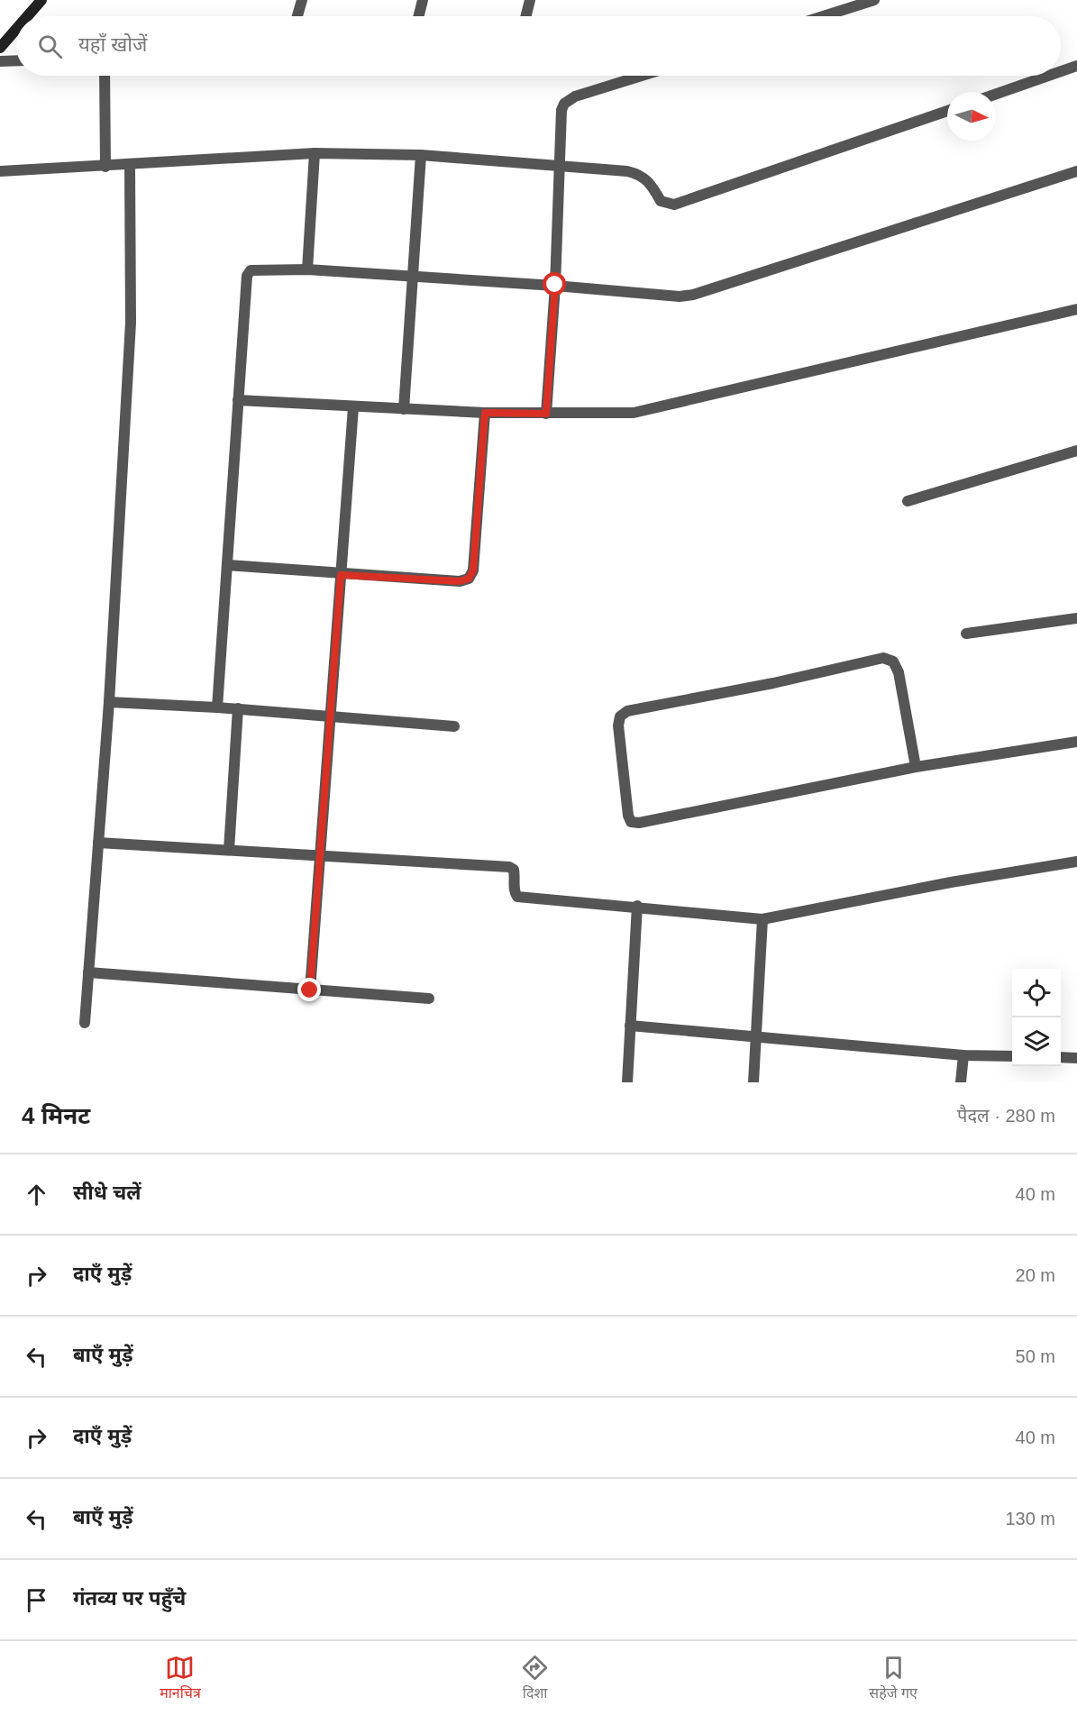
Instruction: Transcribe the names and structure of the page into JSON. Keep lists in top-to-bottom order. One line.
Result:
{"north":"right","page":{"search":"यहाँ खोजें","heading":["4 मिनट","पैदल · 280 m"],"list":[["सीधे चलें","40 m"],["दाएँ मुड़ें","20 m"],["बाएँ मुड़ें","50 m"],["दाएँ मुड़ें","40 m"],["बाएँ मुड़ें","130 m"],"गंतव्य पर पहुँचे"],"nav":["मानचित्र","दिशा","सहेजे गए"]}}
